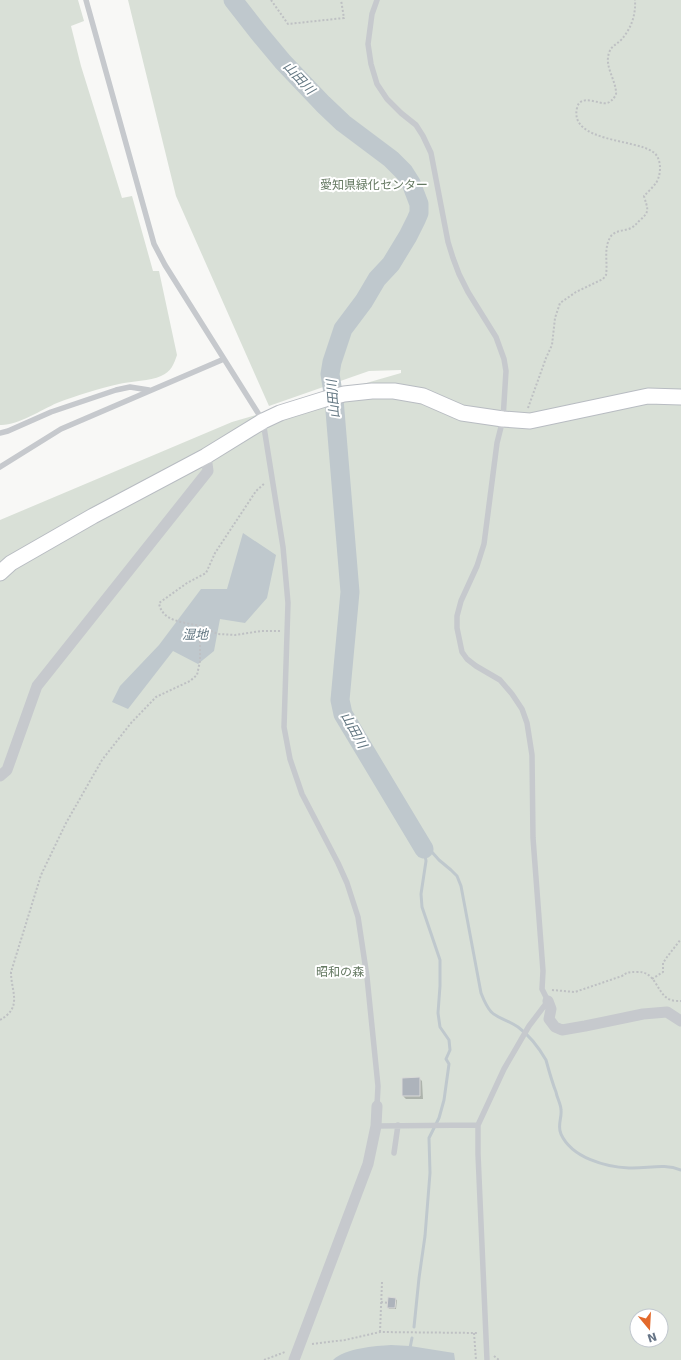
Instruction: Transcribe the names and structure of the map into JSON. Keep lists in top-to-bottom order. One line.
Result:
{"water":["山田川","湿地"],"parks":["愛知県緑化センター","昭和の森"],"north":"bottom"}
